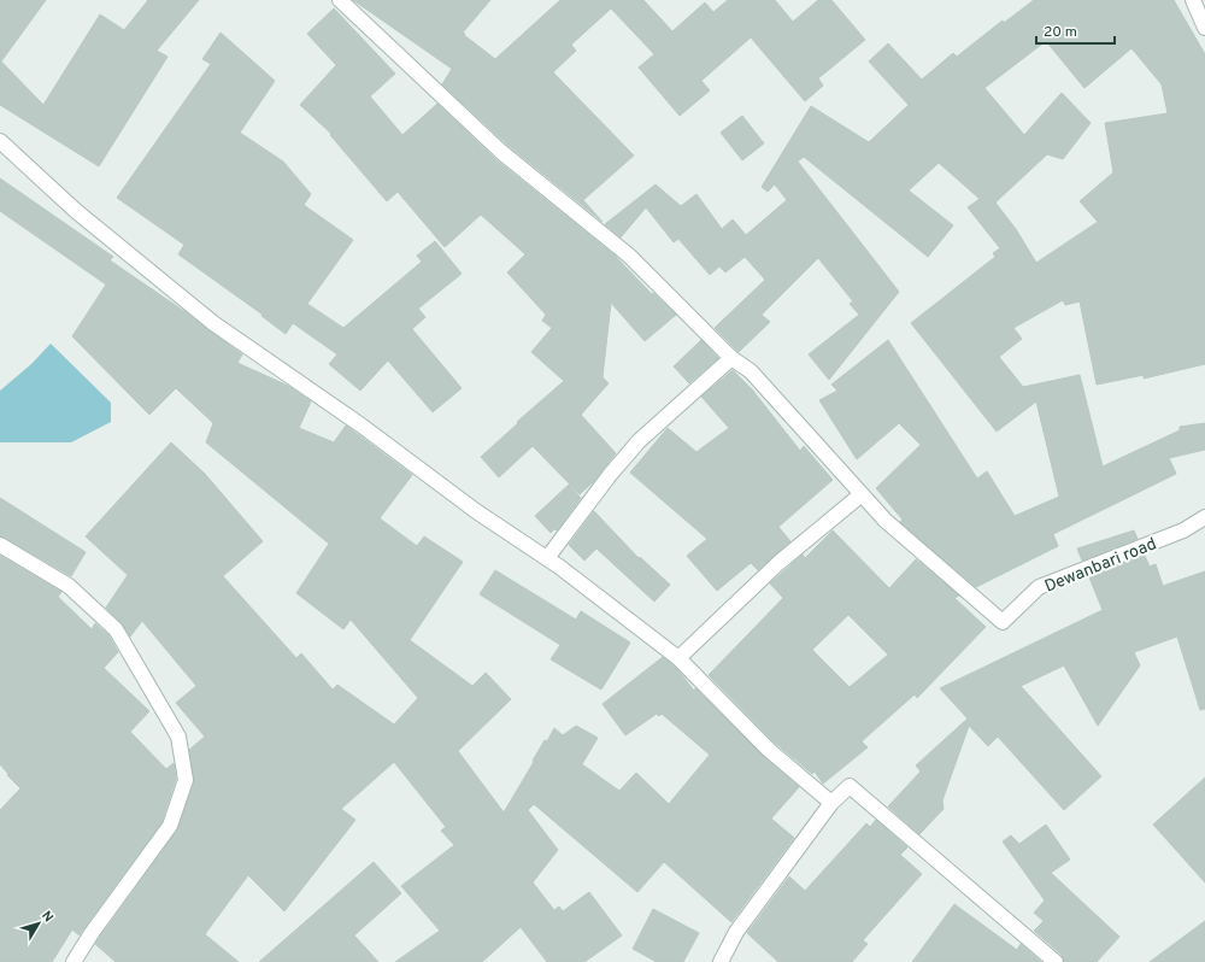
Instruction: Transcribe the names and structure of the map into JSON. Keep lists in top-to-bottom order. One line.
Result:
{"streets":{"street":["Dewanbari road"]},"scale_bar":"20 m","north":"top right"}
